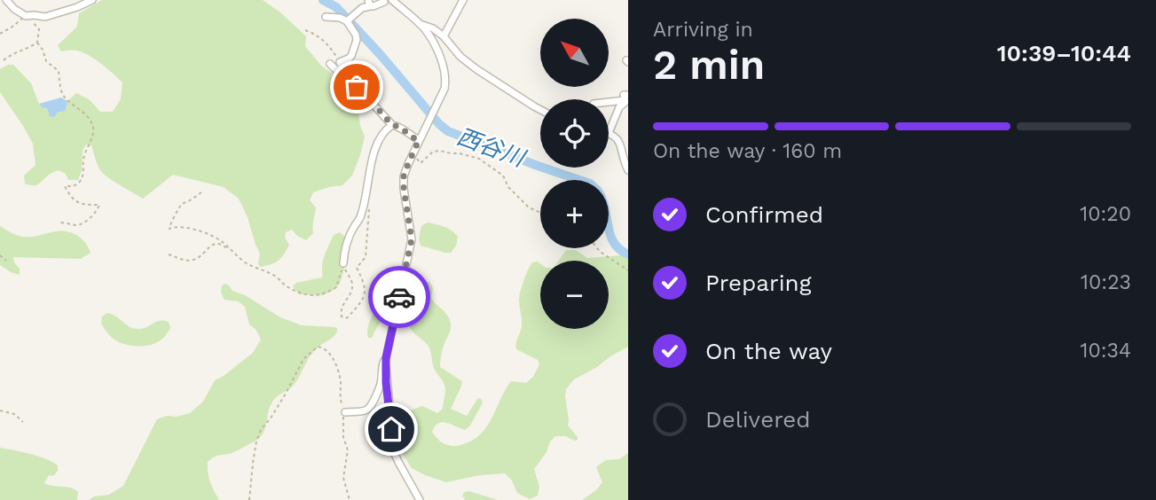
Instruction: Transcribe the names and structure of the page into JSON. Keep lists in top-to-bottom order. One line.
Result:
{"water":["西谷川"],"north":"top left","page":{"heading":["2 min","Arriving in","10:39–10:44"],"map_buttons":["+","−"],"bar":"On the way · 160 m","list":[["Confirmed","10:20"],["Preparing","10:23"],["On the way","10:34"],"Delivered"]}}
